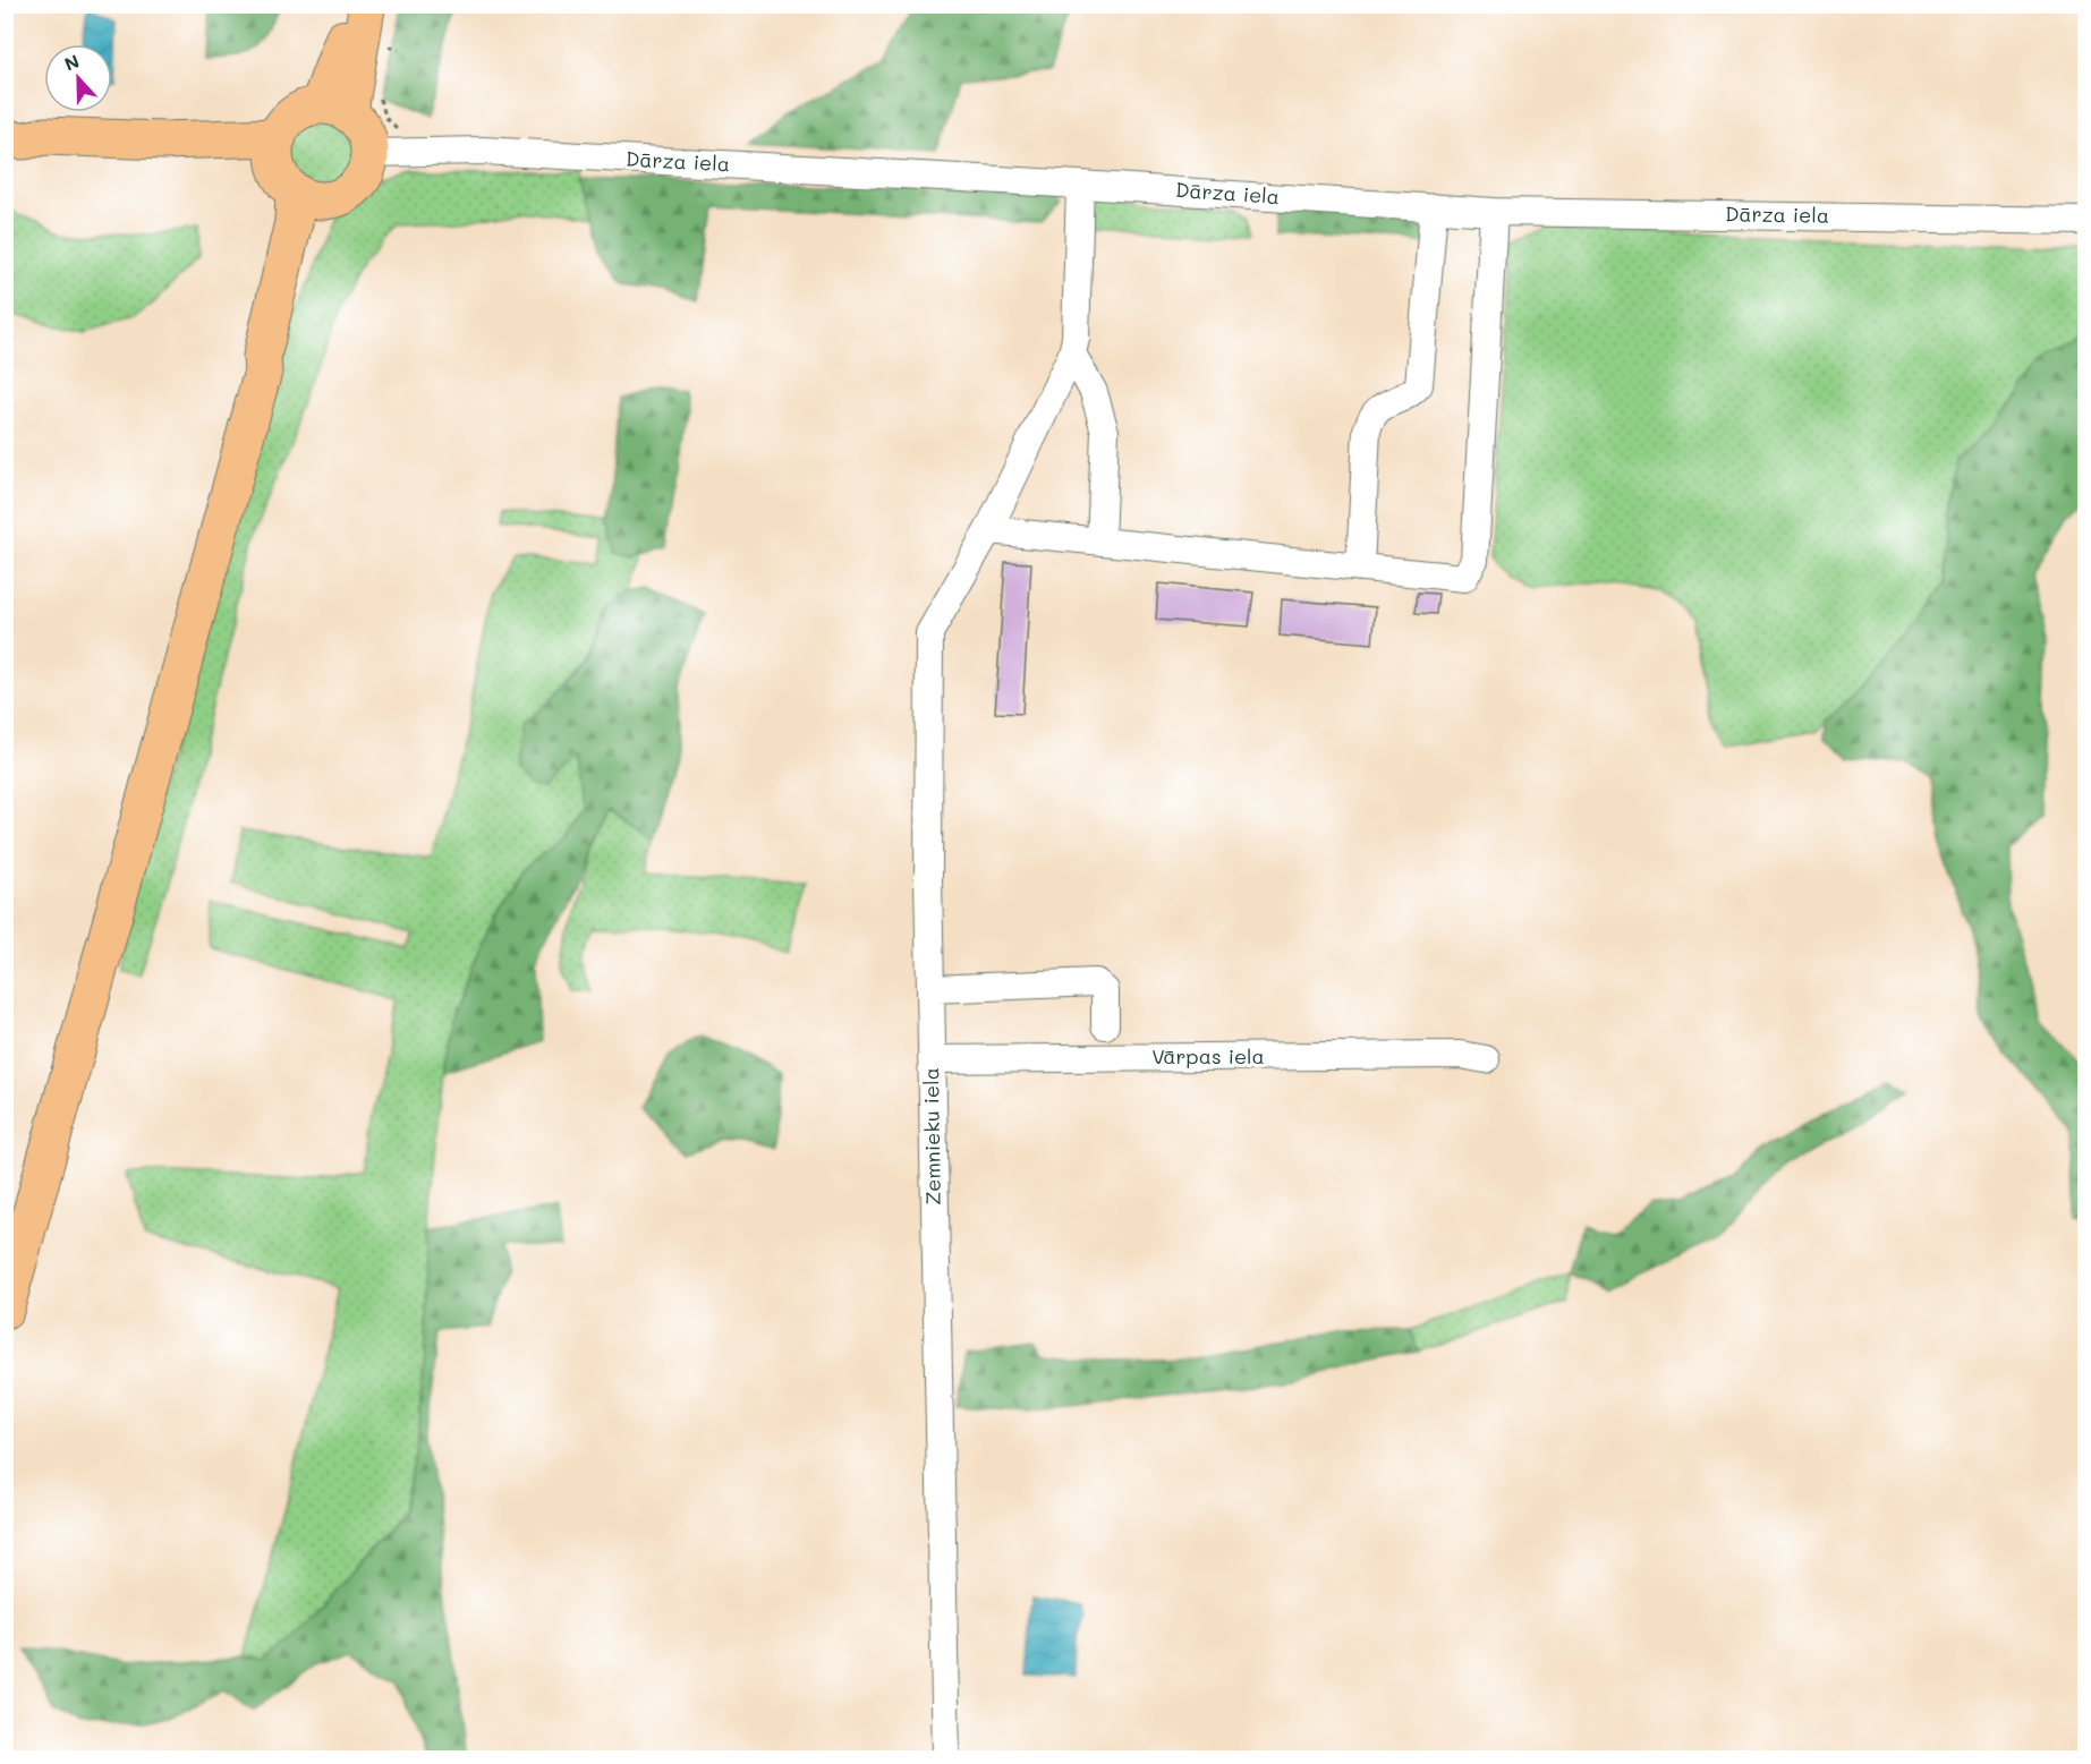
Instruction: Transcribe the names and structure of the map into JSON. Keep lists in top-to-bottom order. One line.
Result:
{"streets":{"street":["Dārza iela","Vārpas iela","Zemnieku iela"]},"crossings":[["Dārza iela","Zemnieku iela"],["Vārpas iela","Zemnieku iela"]],"north":"top"}
